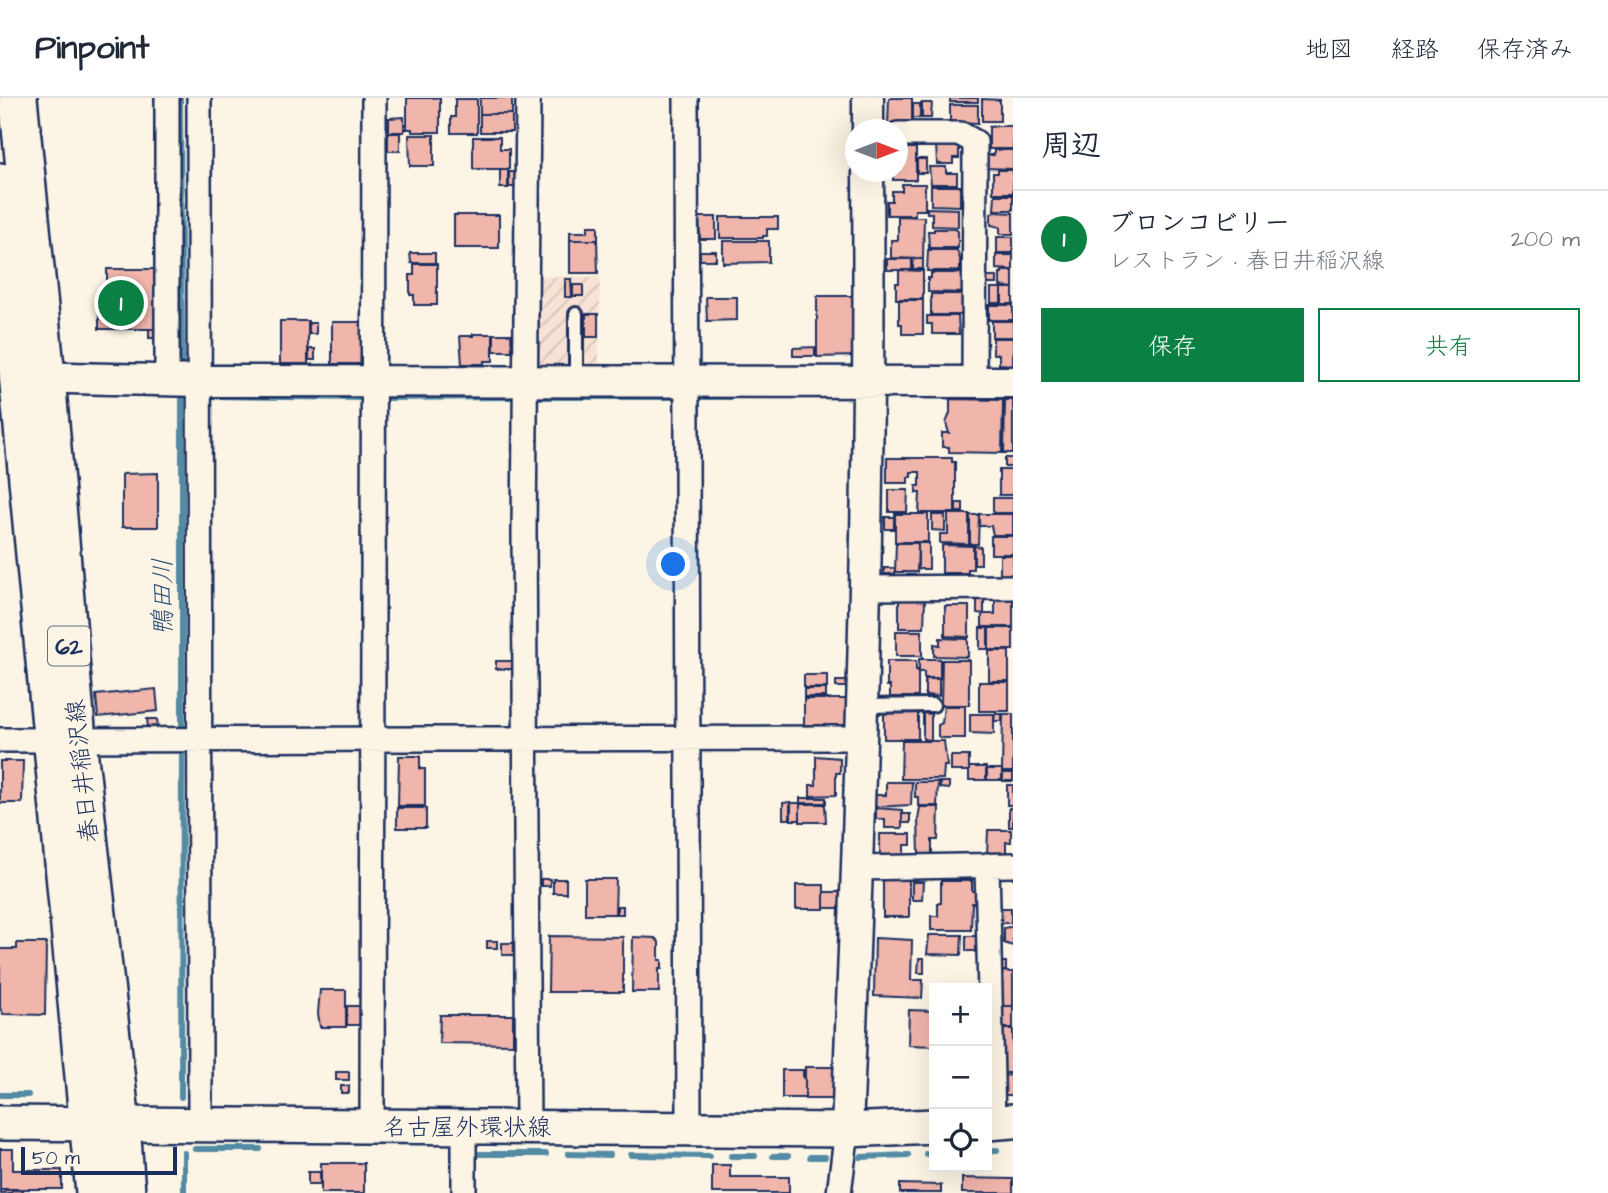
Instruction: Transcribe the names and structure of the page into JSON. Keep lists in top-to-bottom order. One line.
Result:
{"streets":{"main road":["62","春日井稲沢線","名古屋外環状線"]},"crossings":[["春日井稲沢線","名古屋外環状線"]],"water":["鴨田川"],"scale_bar":"50 m","north":"right","page":{"header":"Pinpoint","nav":["地図","経路","保存済み"],"heading":"周辺","list":[{"mark":"1","name":"ブロンコビリー","note":"レストラン · 春日井稲沢線","value":"200 m"}],"pins":"1","buttons":["保存","共有"],"map_buttons":["+","−"],"scale":"50 m"}}
